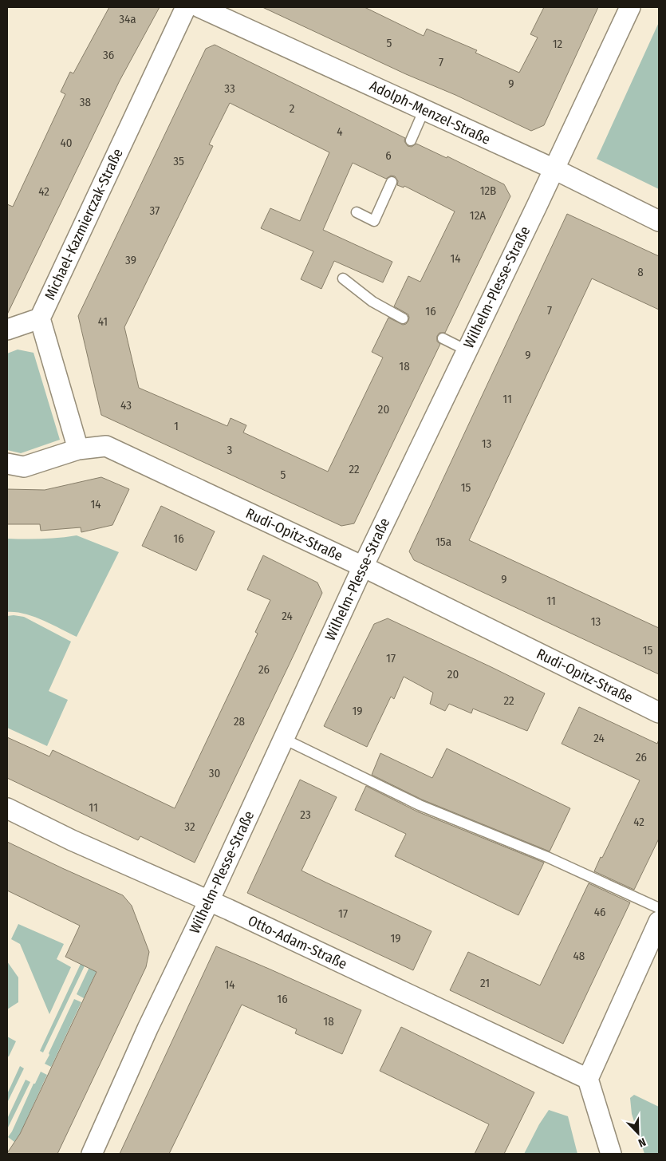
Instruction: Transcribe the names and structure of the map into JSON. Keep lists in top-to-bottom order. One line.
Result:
{"streets":{"street":["Adolph-Menzel-Straße","Michael-Kazmierczak-Straße","Wilhelm-Plesse-Straße","Rudi-Opitz-Straße","Otto-Adam-Straße"]},"crossings":[["Adolph-Menzel-Straße","Wilhelm-Plesse-Straße"],["Wilhelm-Plesse-Straße","Rudi-Opitz-Straße"],["Wilhelm-Plesse-Straße","Otto-Adam-Straße"]],"house_numbers":["34a","5","12","36","7","9","33","38","2","4","40","6","35","12B","42","37","12A","14","39","8","7","16","41","9","18","11","43","20","1","13","3","22","5","15","14","16","15a","9","11","24","13","15","17","26","20","22","19","28","24","26","30","11","23","42","32","46","17","19","48","21","14","16","18"],"north":"bottom right"}
